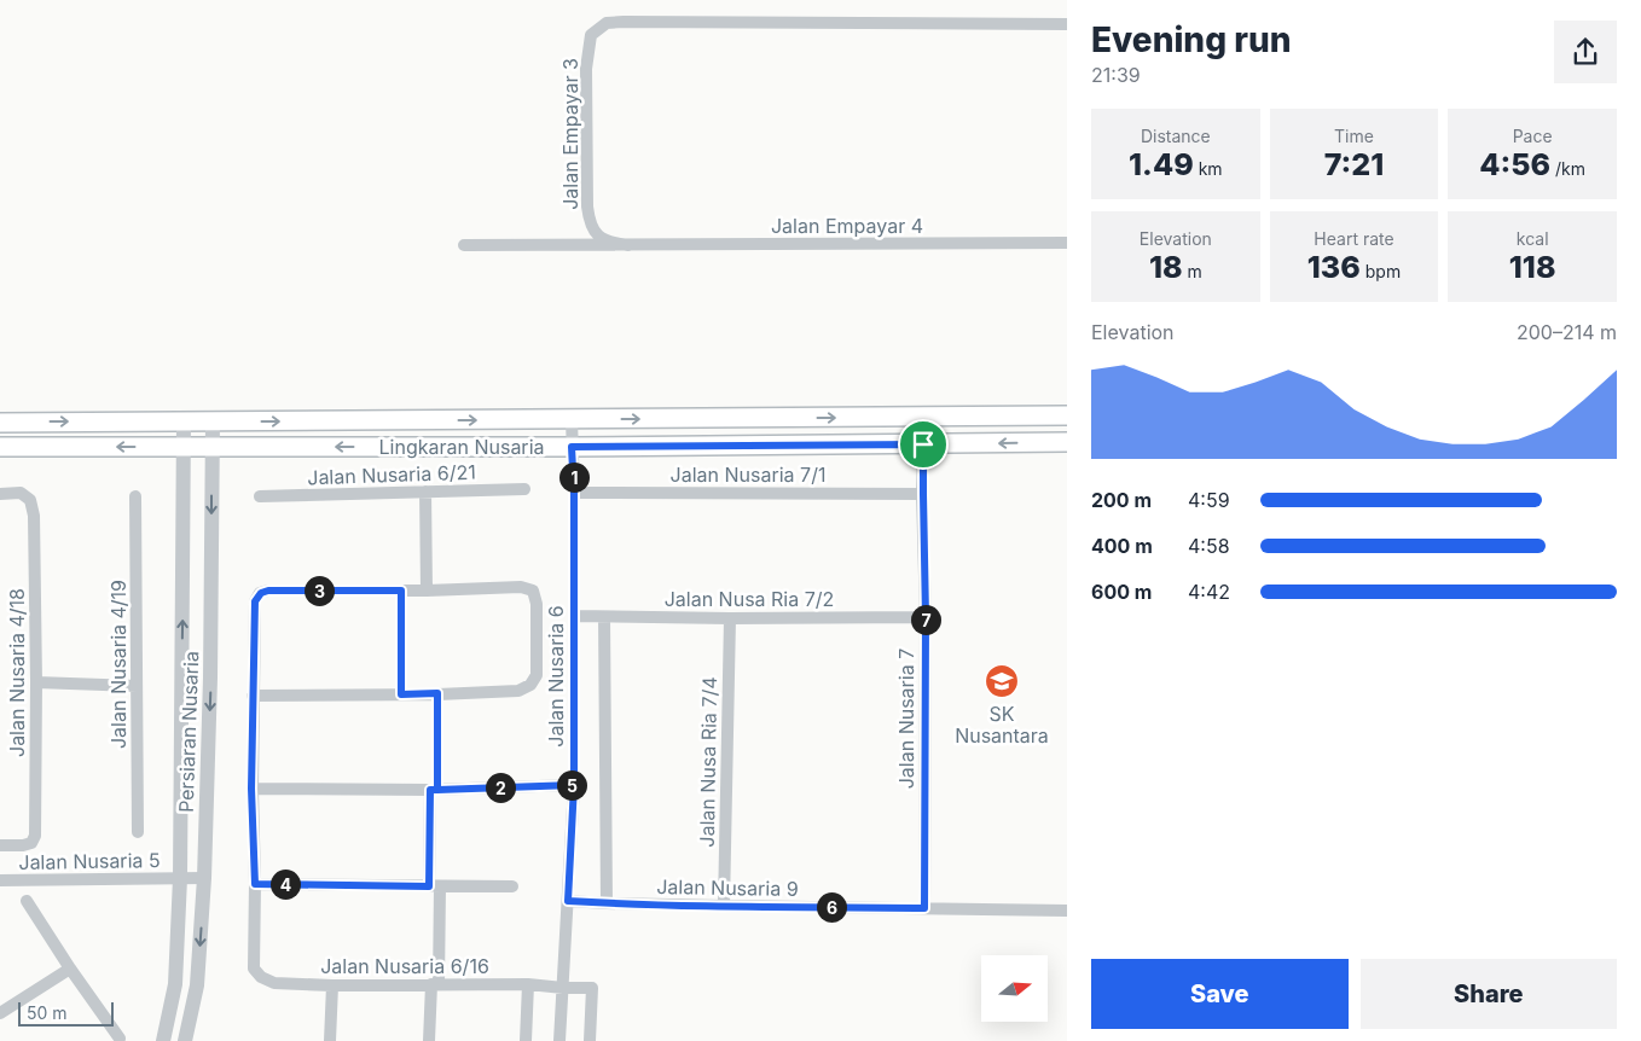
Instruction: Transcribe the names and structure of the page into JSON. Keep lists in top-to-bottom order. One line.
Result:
{"streets":{"main road":["Lingkaran Nusaria"],"street":["Jalan Empayar 3","Jalan Empayar 4","Jalan Nusaria 6/21","Jalan Nusaria 7/1","Jalan Nusa Ria 7/2","Jalan Nusaria 4/19","Jalan Nusaria 4/18","Jalan Nusaria 6","Jalan Nusaria 7","Persiaran Nusaria","Jalan Nusa Ria 7/4","Jalan Nusaria 5","Jalan Nusaria 9","Jalan Nusaria 6/16"]},"crossings":[["Jalan Empayar 3","Jalan Empayar 4"],["Lingkaran Nusaria","Jalan Nusaria 6"],["Lingkaran Nusaria","Jalan Nusaria 7"],["Lingkaran Nusaria","Persiaran Nusaria"],["Jalan Nusaria 7/1","Jalan Nusaria 6"],["Jalan Nusaria 7/1","Jalan Nusaria 7"],["Jalan Nusa Ria 7/2","Jalan Nusaria 6"],["Jalan Nusa Ria 7/2","Jalan Nusaria 7"],["Jalan Nusa Ria 7/2","Jalan Nusa Ria 7/4"],["Jalan Nusaria 6","Jalan Nusaria 9"],["Jalan Nusaria 6","Jalan Nusaria 6/16"],["Jalan Nusaria 7","Jalan Nusaria 9"],["Persiaran Nusaria","Jalan Nusaria 5"],["Jalan Nusa Ria 7/4","Jalan Nusaria 9"]],"places":{"school or university":["SK Nusantara"]},"scale_bar":"50 m","north":"right","page":{"heading":["Evening run","21:39"],"stats":[["Distance","1.49 km"],["Time","7:21"],["Pace","4:56 /km"],["Elevation","18 m"],["Heart rate","136 bpm"],["kcal","118"]],"chart":["Elevation","200–214 m"],"pins":["1","3","7","5","2","4","6"],"list":[{"name":"200 m","note":"4:59"},{"name":"400 m","note":"4:58"},{"name":"600 m","note":"4:42"}],"buttons":["Save","Share"],"scale":"50 m"}}
